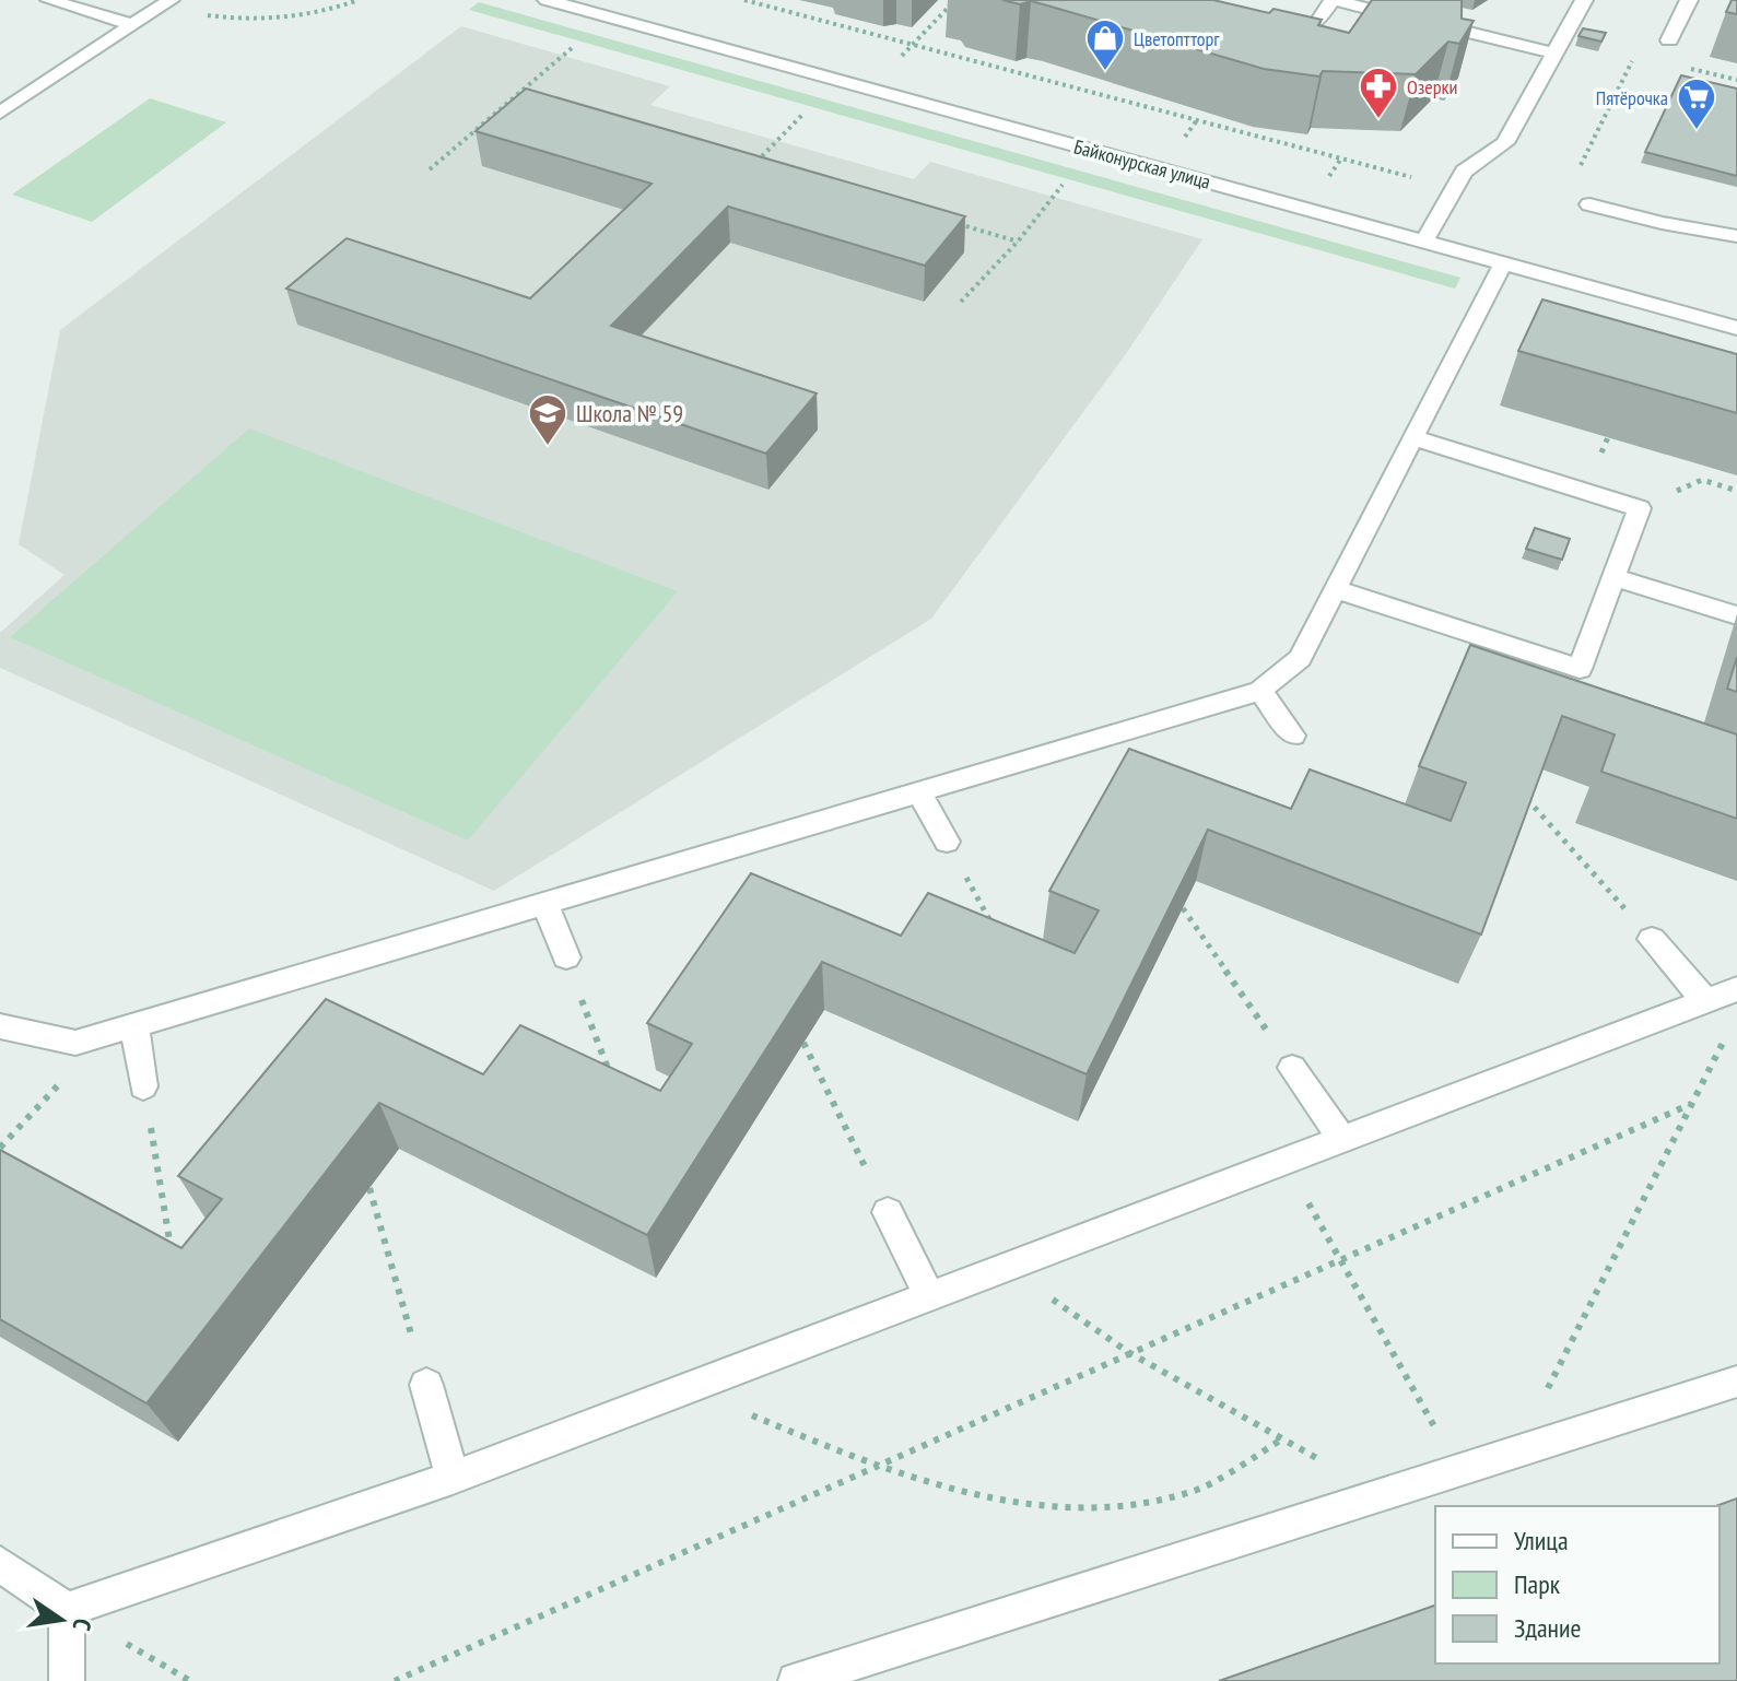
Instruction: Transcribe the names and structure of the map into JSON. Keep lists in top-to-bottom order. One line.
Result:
{"streets":{"street":["Байконурская улица"]},"places":{"shop":["Цветоптторг"],"pharmacy":["Озерки"],"supermarket":["Пятёрочка"],"school or university":["Школа № 59"]},"legend":["Улица","Парк","Здание"],"north":"right"}
